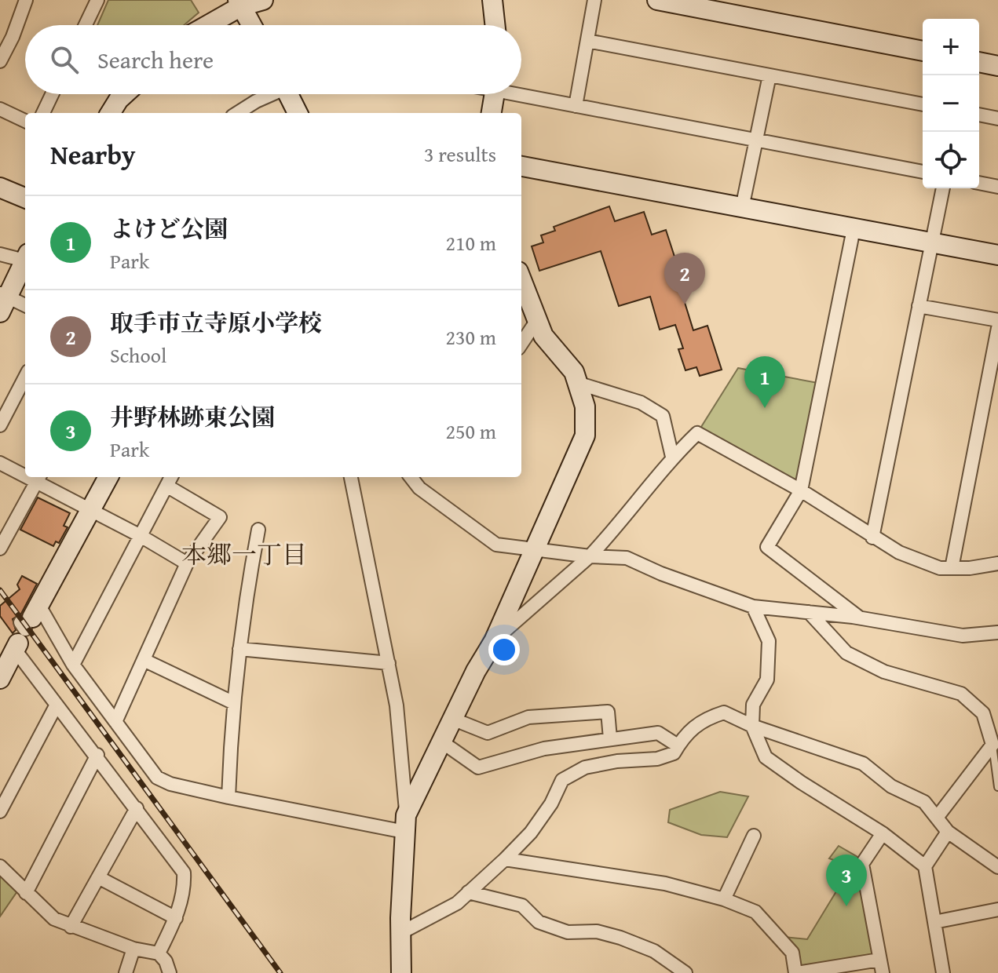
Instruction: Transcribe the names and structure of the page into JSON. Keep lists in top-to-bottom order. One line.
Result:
{"districts":["本郷一丁目"],"page":{"map_buttons":["+","−"],"search":"Search here","heading":["Nearby","3 results"],"list":[{"mark":"1","name":"よけど公園","note":"Park","value":"210 m"},{"mark":"2","name":"取手市立寺原小学校","note":"School","value":"230 m"},{"mark":"3","name":"井野林跡東公園","note":"Park","value":"250 m"}],"pins":["2","1","3"]}}
